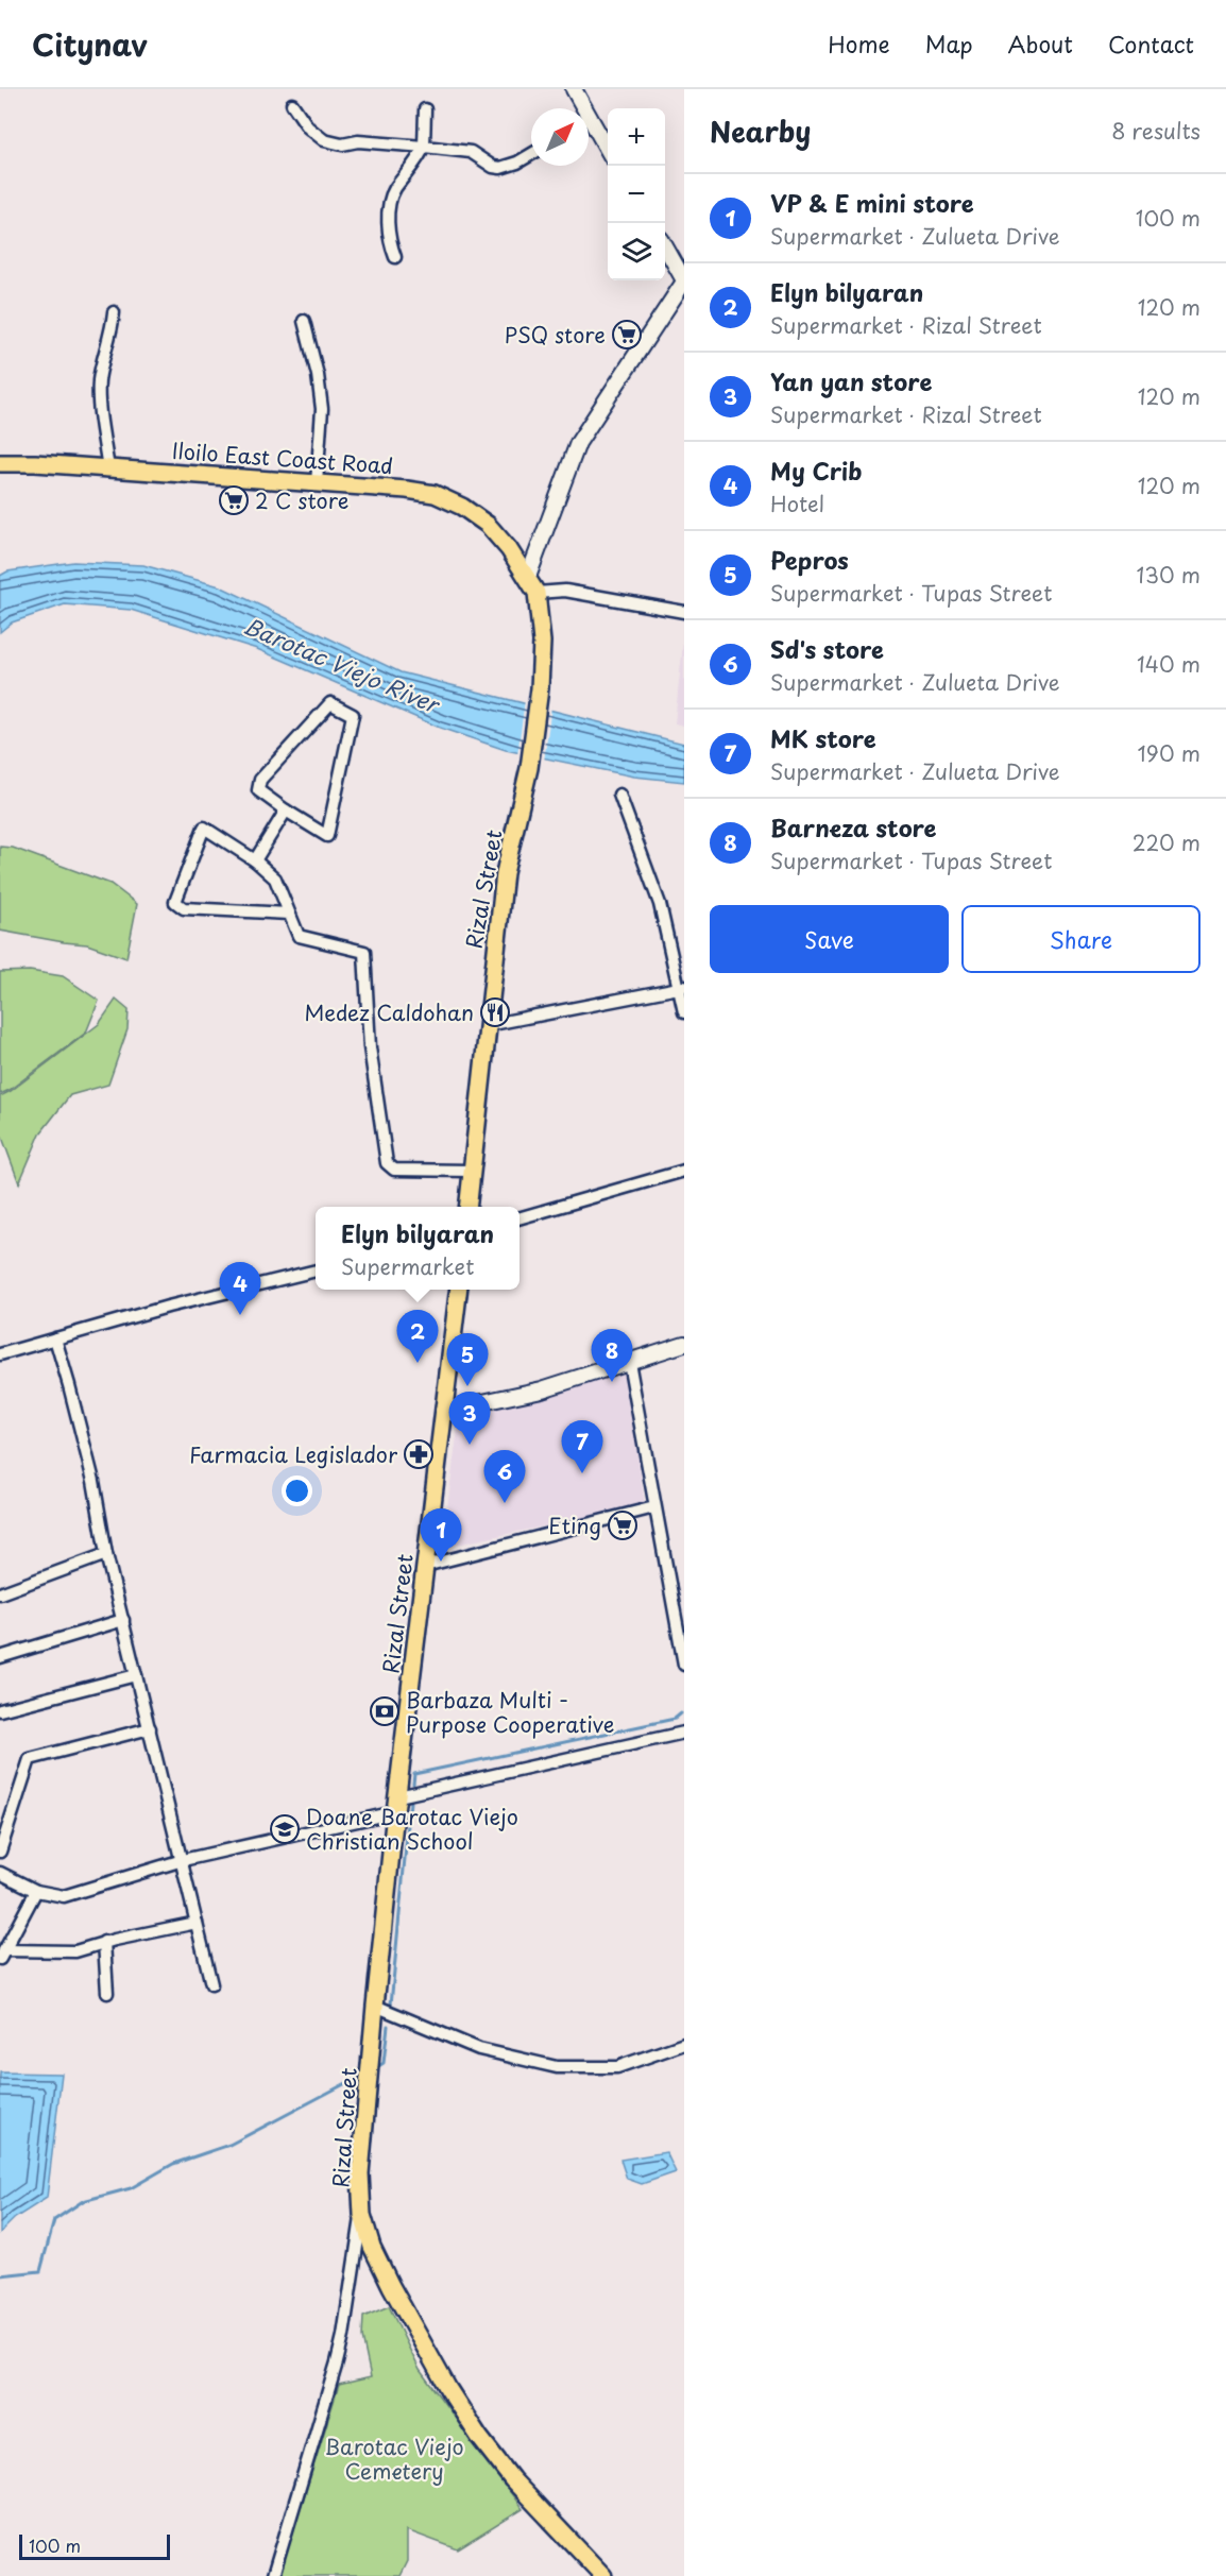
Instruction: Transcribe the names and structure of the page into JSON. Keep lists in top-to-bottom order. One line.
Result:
{"streets":{"main road":["Iloilo East Coast Road","Rizal Street"]},"crossings":[["Iloilo East Coast Road","Rizal Street"]],"water":["Barotac Viejo River"],"parks":["Barotac Viejo Cemetery"],"places":{"supermarket":["PSQ store","2 C store","Eting"],"restaurant":["Medez Caldohan"],"pharmacy":["Farmacia Legislador"],"bank":["Barbaza Multi - Purpose Cooperative"],"school or university":["Doane Barotac Viejo Christian School"]},"scale_bar":"100 m","north":"top right","page":{"header":"Citynav","nav":["Home","Map","About","Contact"],"heading":["Nearby","8 results"],"map_buttons":["+","−"],"list":[{"mark":"1","name":"VP & E mini store","note":"Supermarket · Zulueta Drive","value":"100 m"},{"mark":"2","name":"Elyn bilyaran","note":"Supermarket · Rizal Street","value":"120 m"},{"mark":"3","name":"Yan yan store","note":"Supermarket · Rizal Street","value":"120 m"},{"mark":"4","name":"My Crib","note":"Hotel","value":"120 m"},{"mark":"5","name":"Pepros","note":"Supermarket · Tupas Street","value":"130 m"},{"mark":"6","name":"Sd's store","note":"Supermarket · Zulueta Drive","value":"140 m"},{"mark":"7","name":"MK store","note":"Supermarket · Zulueta Drive","value":"190 m"},{"mark":"8","name":"Barneza store","note":"Supermarket · Tupas Street","value":"220 m"}],"buttons":["Save","Share"],"popup":["Elyn bilyaran","Supermarket"],"pins":["4","2","8","5","3","7","6","1"],"scale":"100 m"}}
